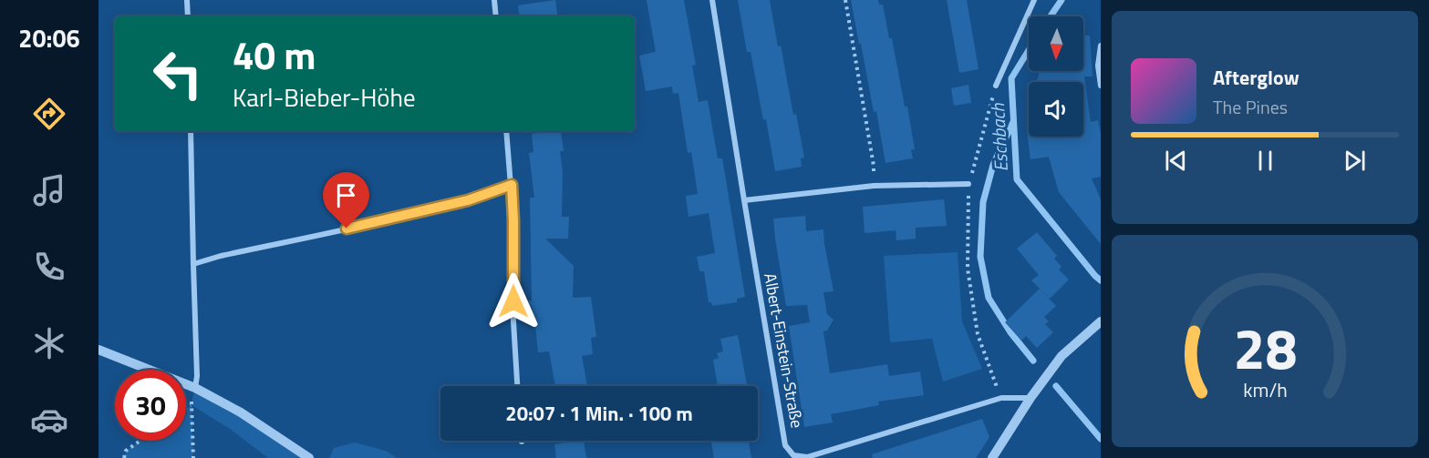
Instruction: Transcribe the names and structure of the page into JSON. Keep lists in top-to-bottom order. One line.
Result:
{"streets":{"street":["Albert-Einstein-Straße"]},"water":["Eschbach"],"north":"bottom","page":{"tabs":"20:06","turn":["40 m","Karl-Bieber-Höhe"],"song":["Afterglow","The Pines"],"limit":"30","trip":"20:07 · 1 Min. · 100 m","gauge":["28","km/h"]}}
